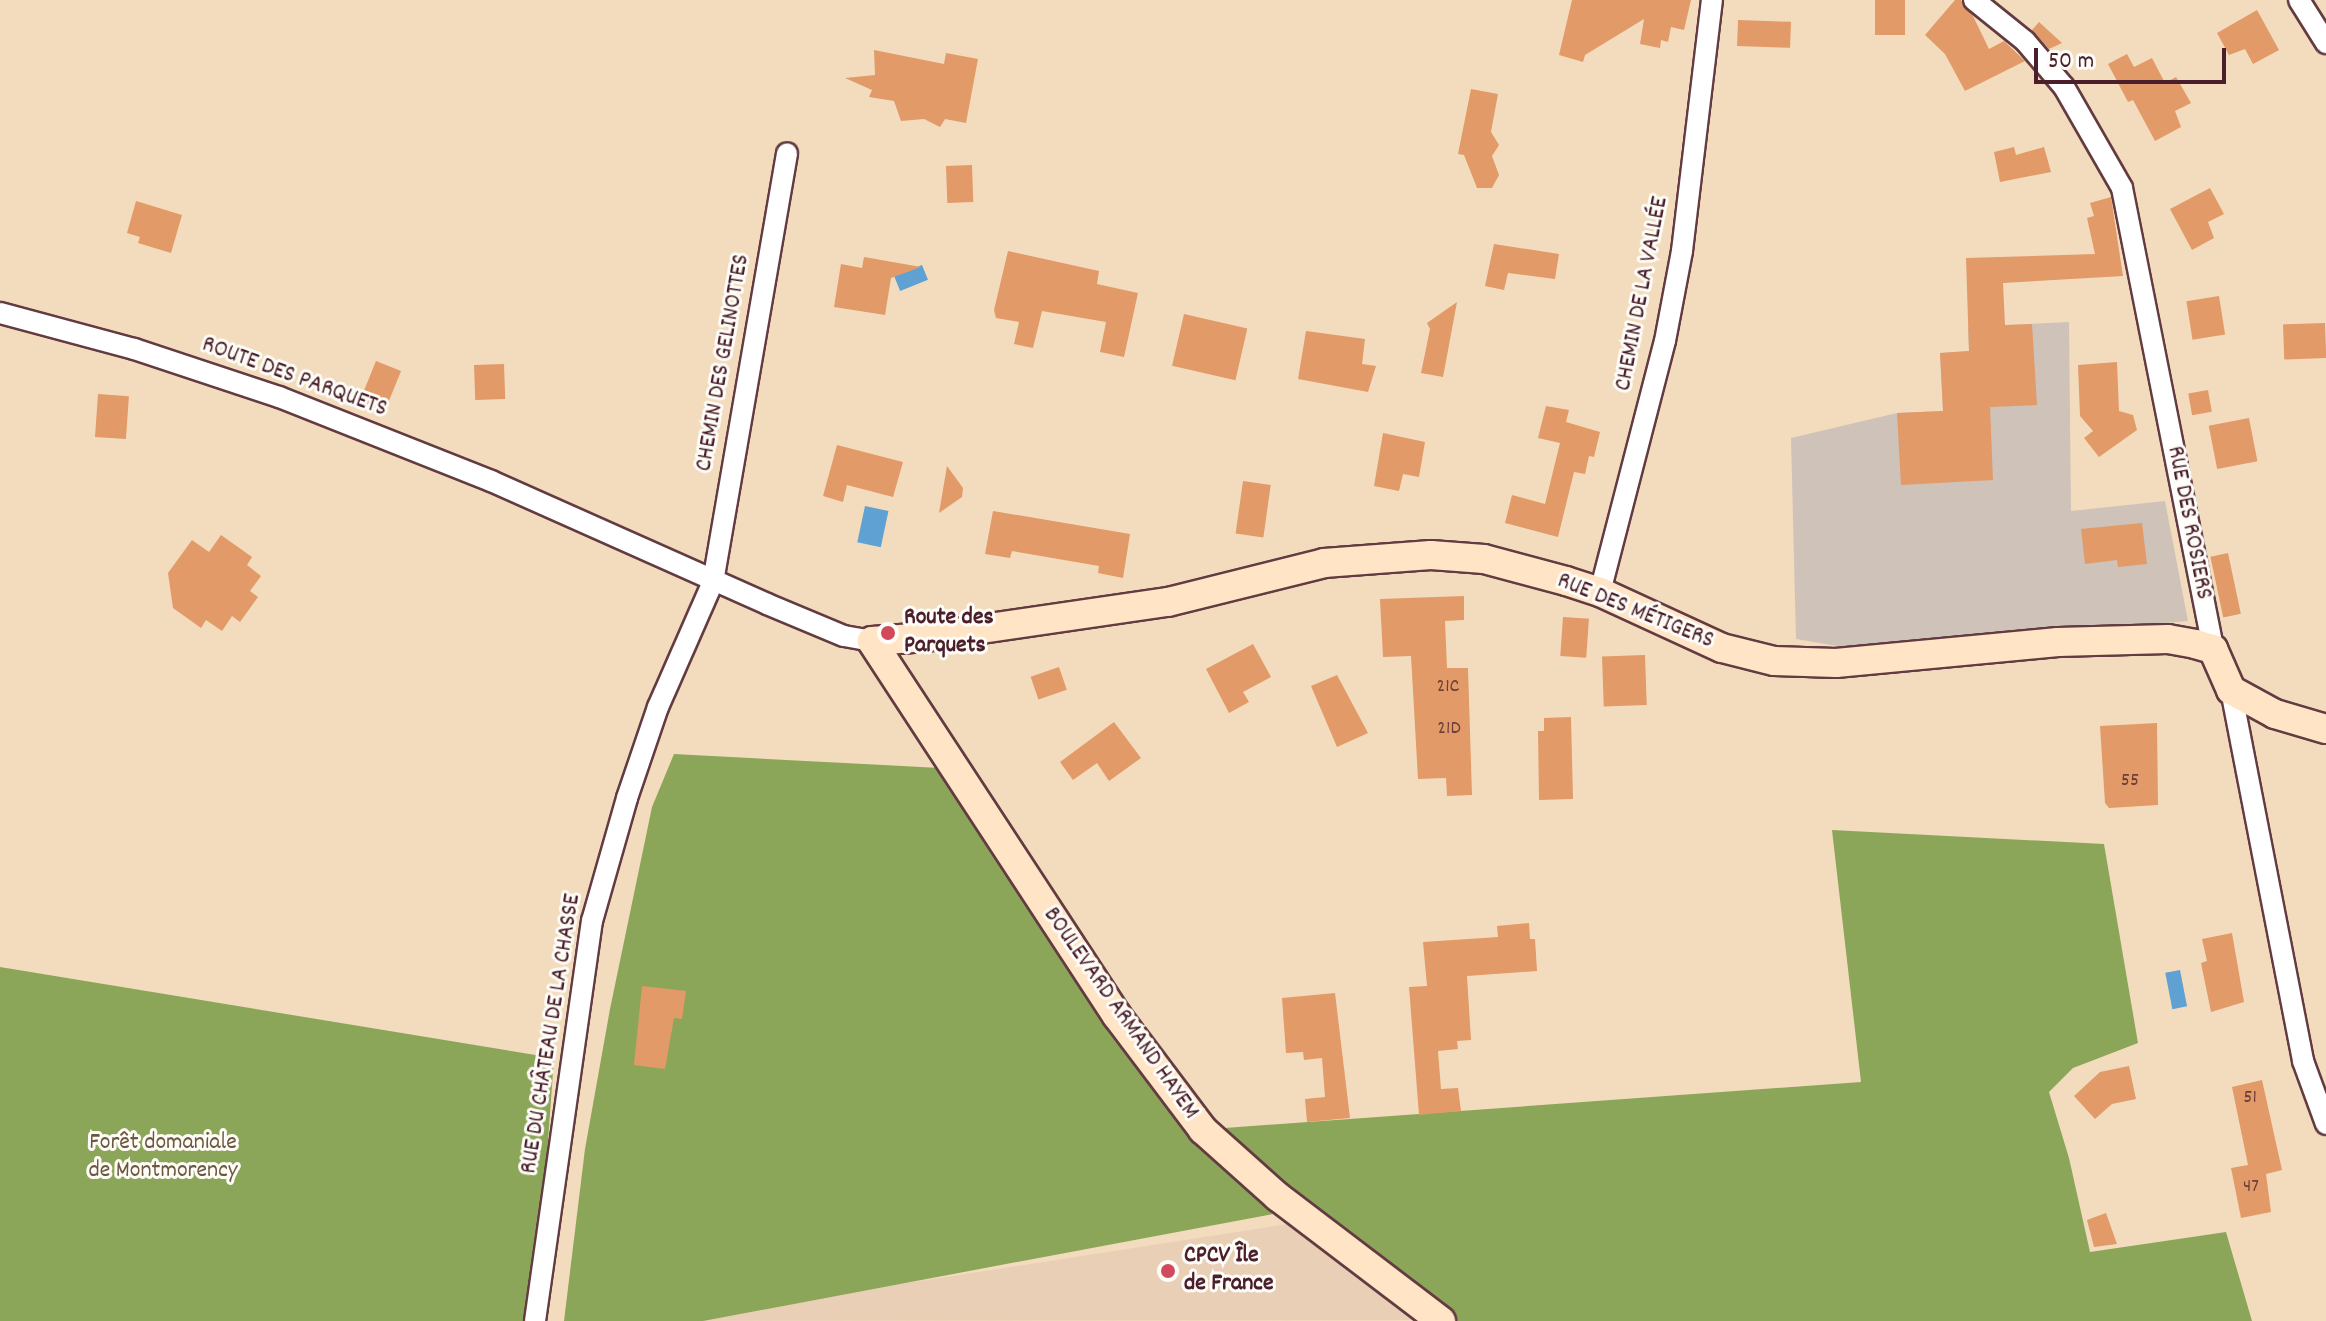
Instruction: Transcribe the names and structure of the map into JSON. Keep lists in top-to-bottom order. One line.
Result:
{"streets":{"main road":["RUE DES ROSIERS","RUE DES MÉTIGERS","BOULEVARD ARMAND HAYEM"],"street":["CHEMIN DE LA VALLÉE","CHEMIN DES GELINOTTES","ROUTE DES PARQUETS","RUE DU CHÂTEAU DE LA CHASSE"]},"crossings":[["CHEMIN DE LA VALLÉE","RUE DES MÉTIGERS"],["CHEMIN DES GELINOTTES","ROUTE DES PARQUETS"],["CHEMIN DES GELINOTTES","RUE DU CHÂTEAU DE LA CHASSE"],["ROUTE DES PARQUETS","RUE DES MÉTIGERS"],["ROUTE DES PARQUETS","BOULEVARD ARMAND HAYEM"],["ROUTE DES PARQUETS","RUE DU CHÂTEAU DE LA CHASSE"],["RUE DES ROSIERS","RUE DES MÉTIGERS"],["RUE DES MÉTIGERS","BOULEVARD ARMAND HAYEM"]],"parks":["Forêt domaniale de Montmorency"],"places":["Route des Parquets","CPCV Île de France"],"house_numbers":["21C","21D","55","51","47"],"scale_bar":"50 m"}
